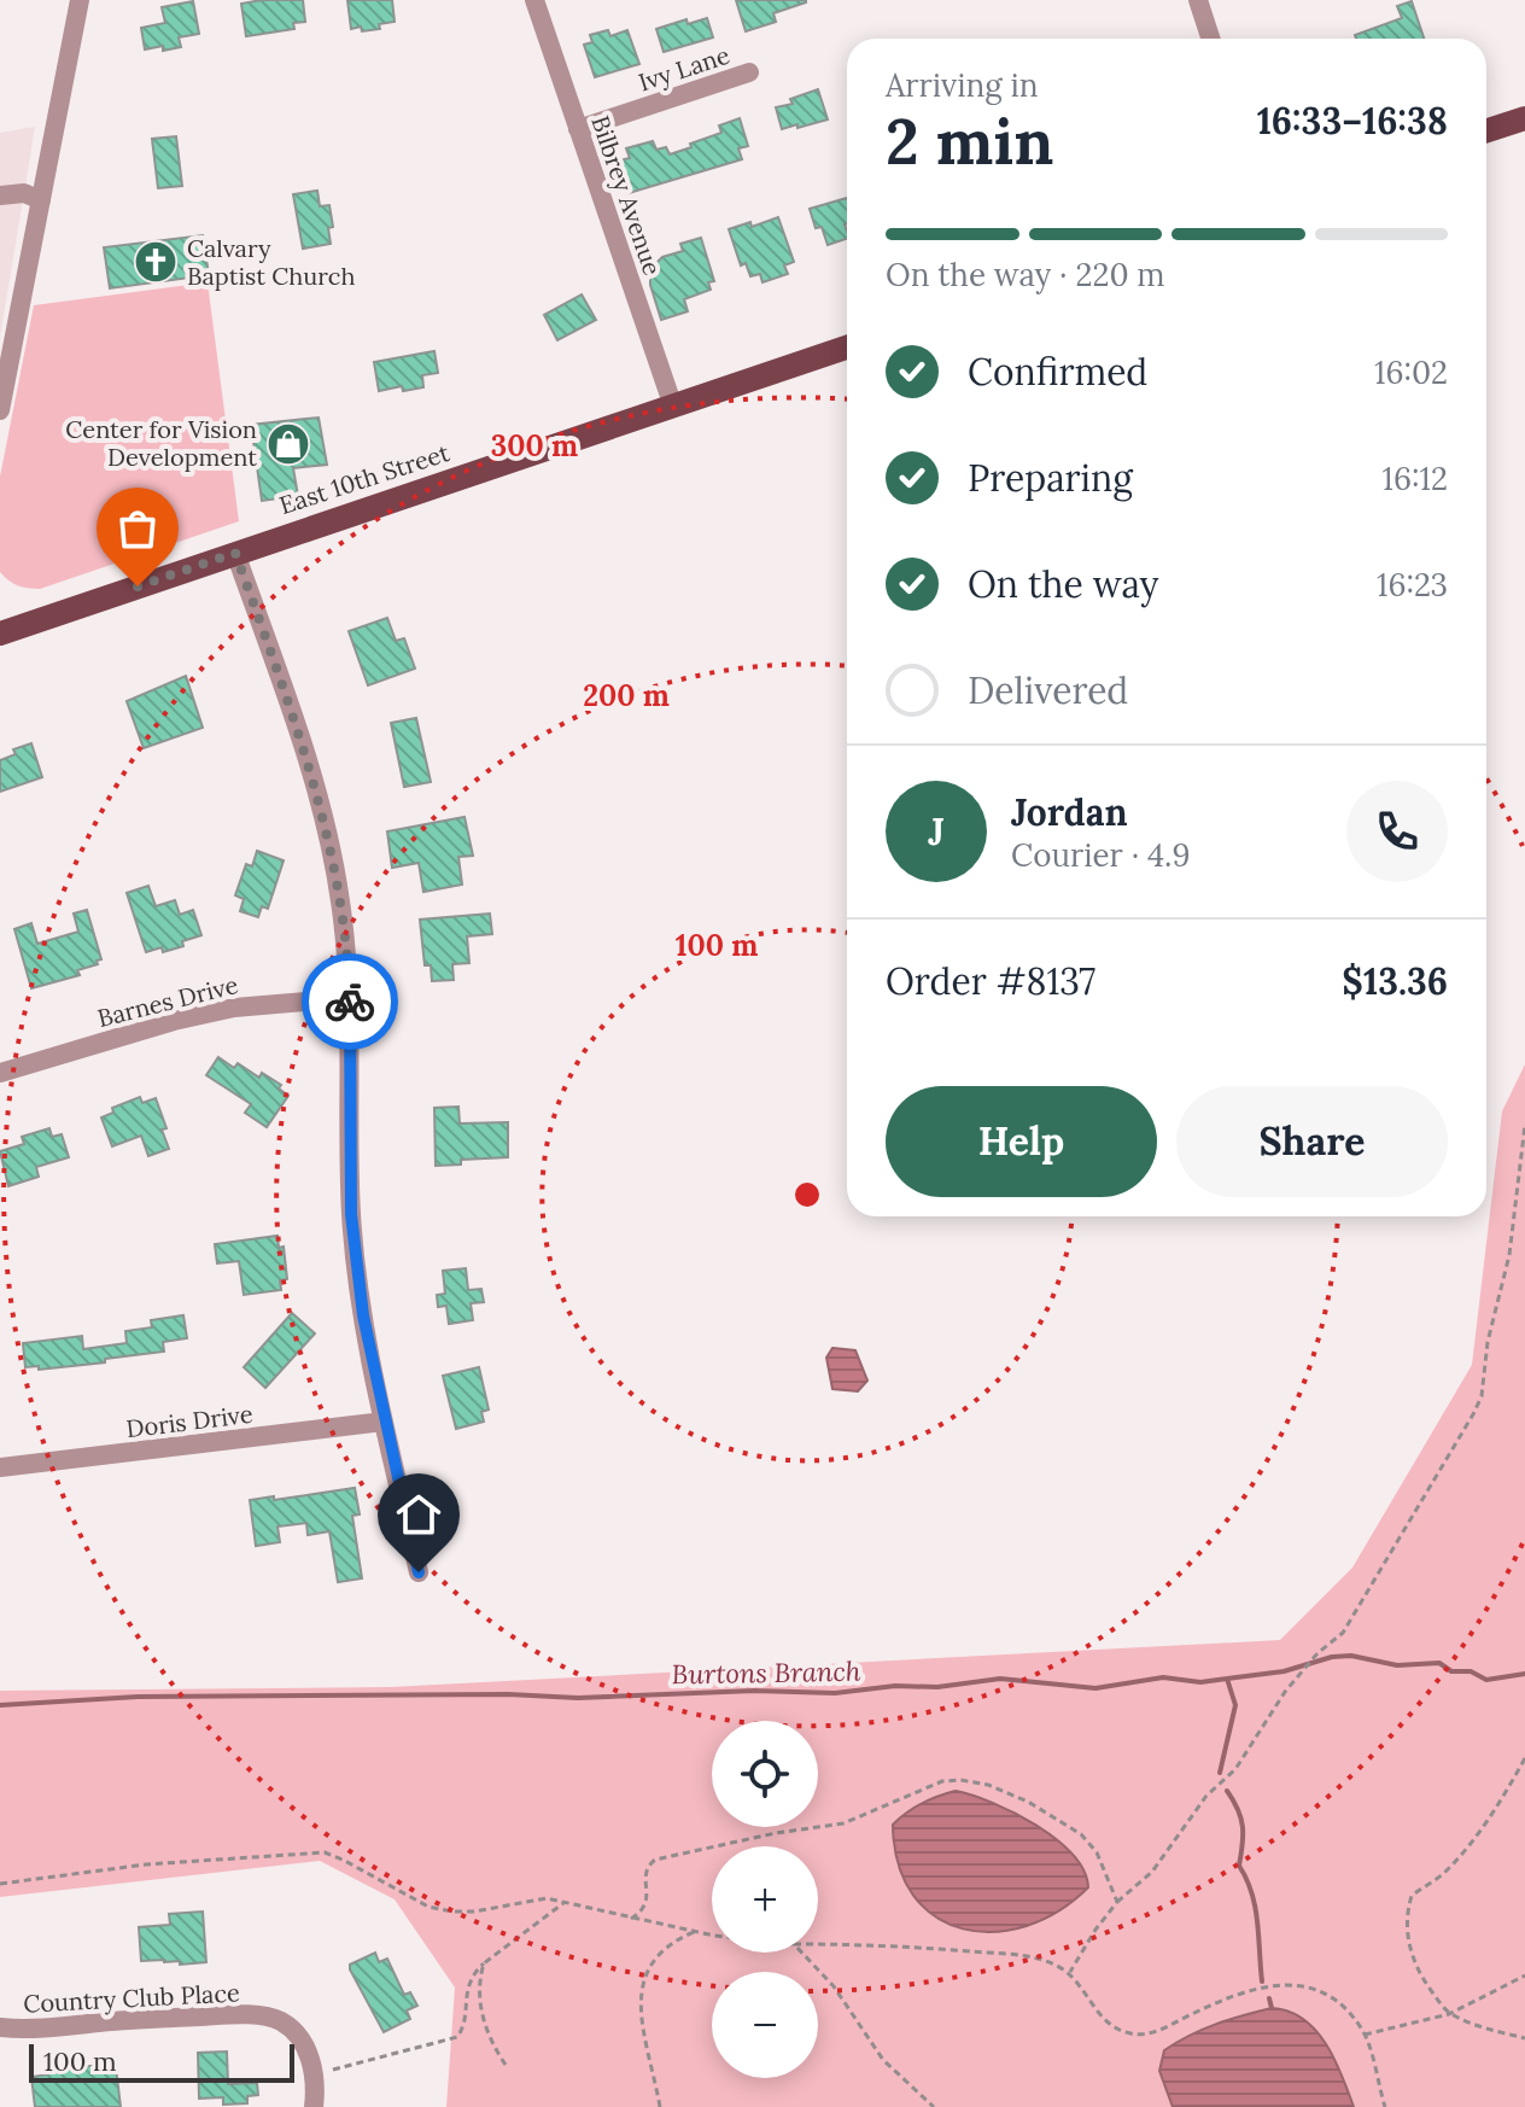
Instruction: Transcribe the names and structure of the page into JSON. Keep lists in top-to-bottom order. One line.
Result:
{"streets":{"main road":["East 10th Street"],"street":["Ivy Lane","Bilbrey Avenue","Barnes Drive","Doris Drive","Country Club Place"]},"crossings":[["Ivy Lane","Bilbrey Avenue"],["Bilbrey Avenue","East 10th Street"]],"water":["Burtons Branch"],"places":{"church":["Calvary Baptist Church"],"shop":["Center for Vision Development"]},"scale_bar":"100 m","page":{"heading":["2 min","Arriving in","16:33–16:38"],"panel":["Jordan","Courier · 4.9","Order #8137","$13.36"],"bar":"On the way · 220 m","list":[["Confirmed","16:02"],["Preparing","16:12"],["On the way","16:23"],"Delivered"],"round":"J","buttons":["Help","Share"],"map_buttons":["+","−"],"scale":"100 m"},"rings":["300 m","200 m","100 m"]}
